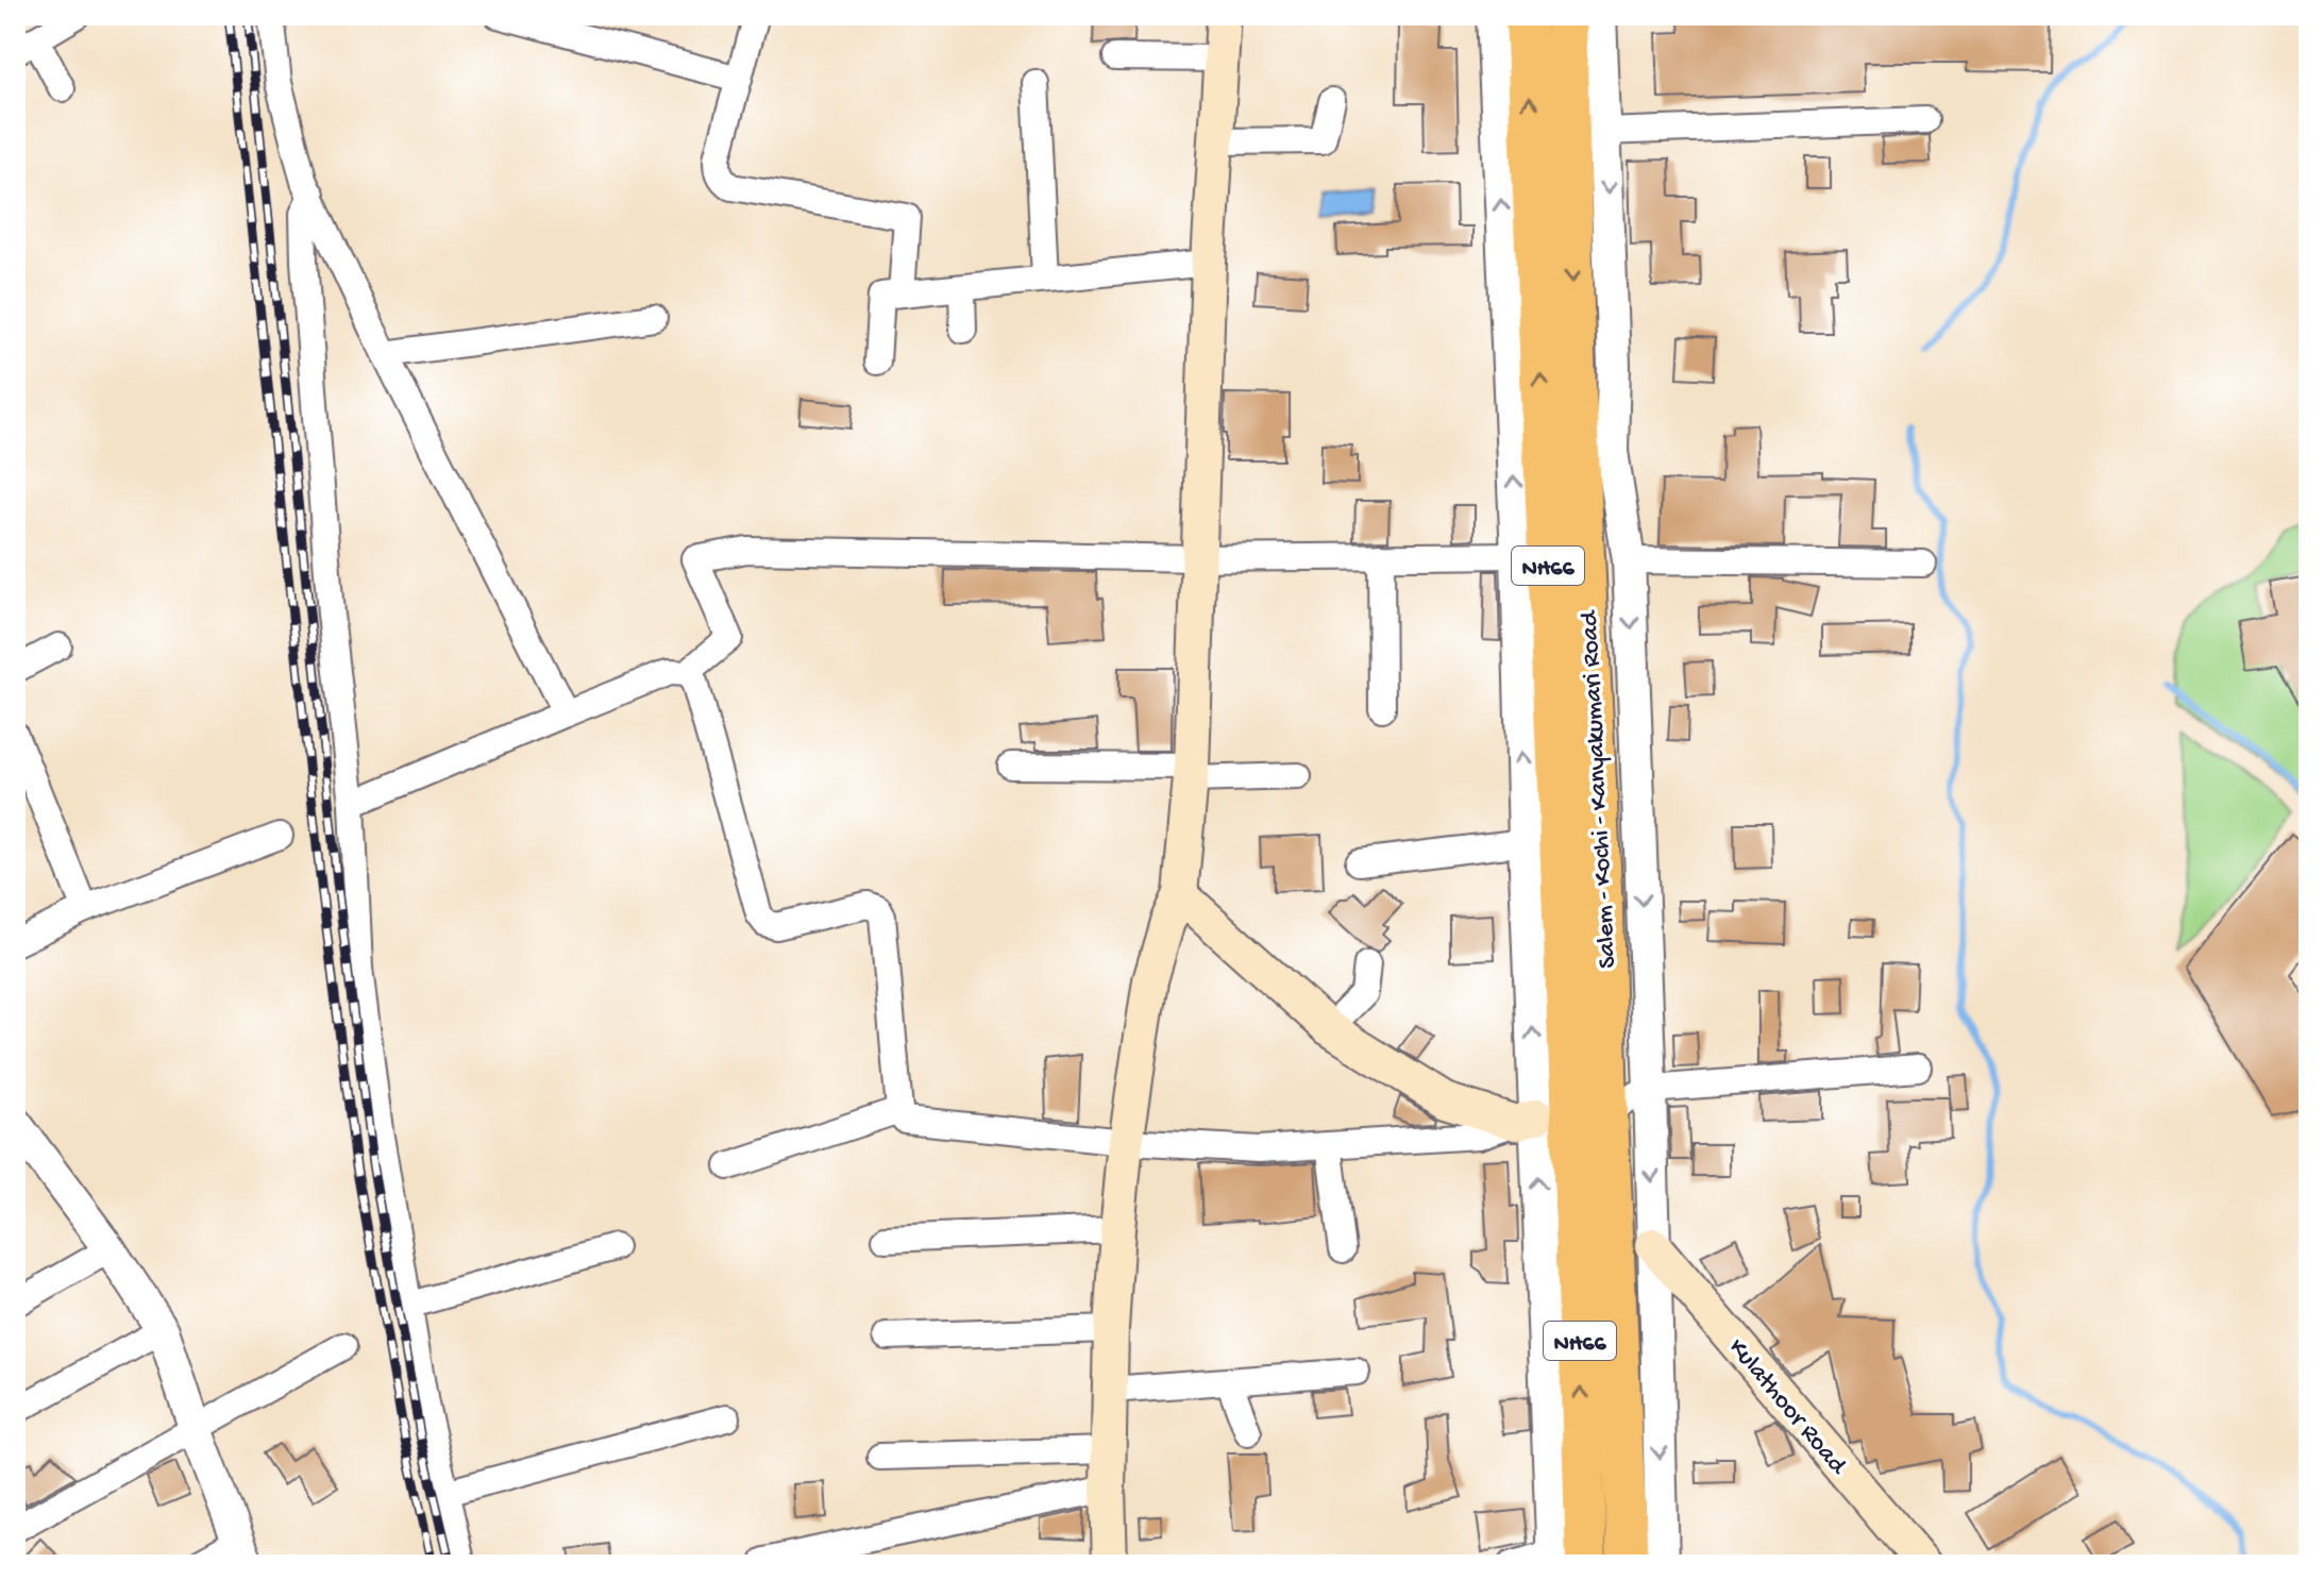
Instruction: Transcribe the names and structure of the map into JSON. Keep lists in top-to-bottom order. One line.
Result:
{"streets":{"highway":["NH66","Salem - Kochi - Kanyakumari Road"],"main road":["Kulathoor Road"]},"crossings":[["Salem - Kochi - Kanyakumari Road","Kulathoor Road"]]}
